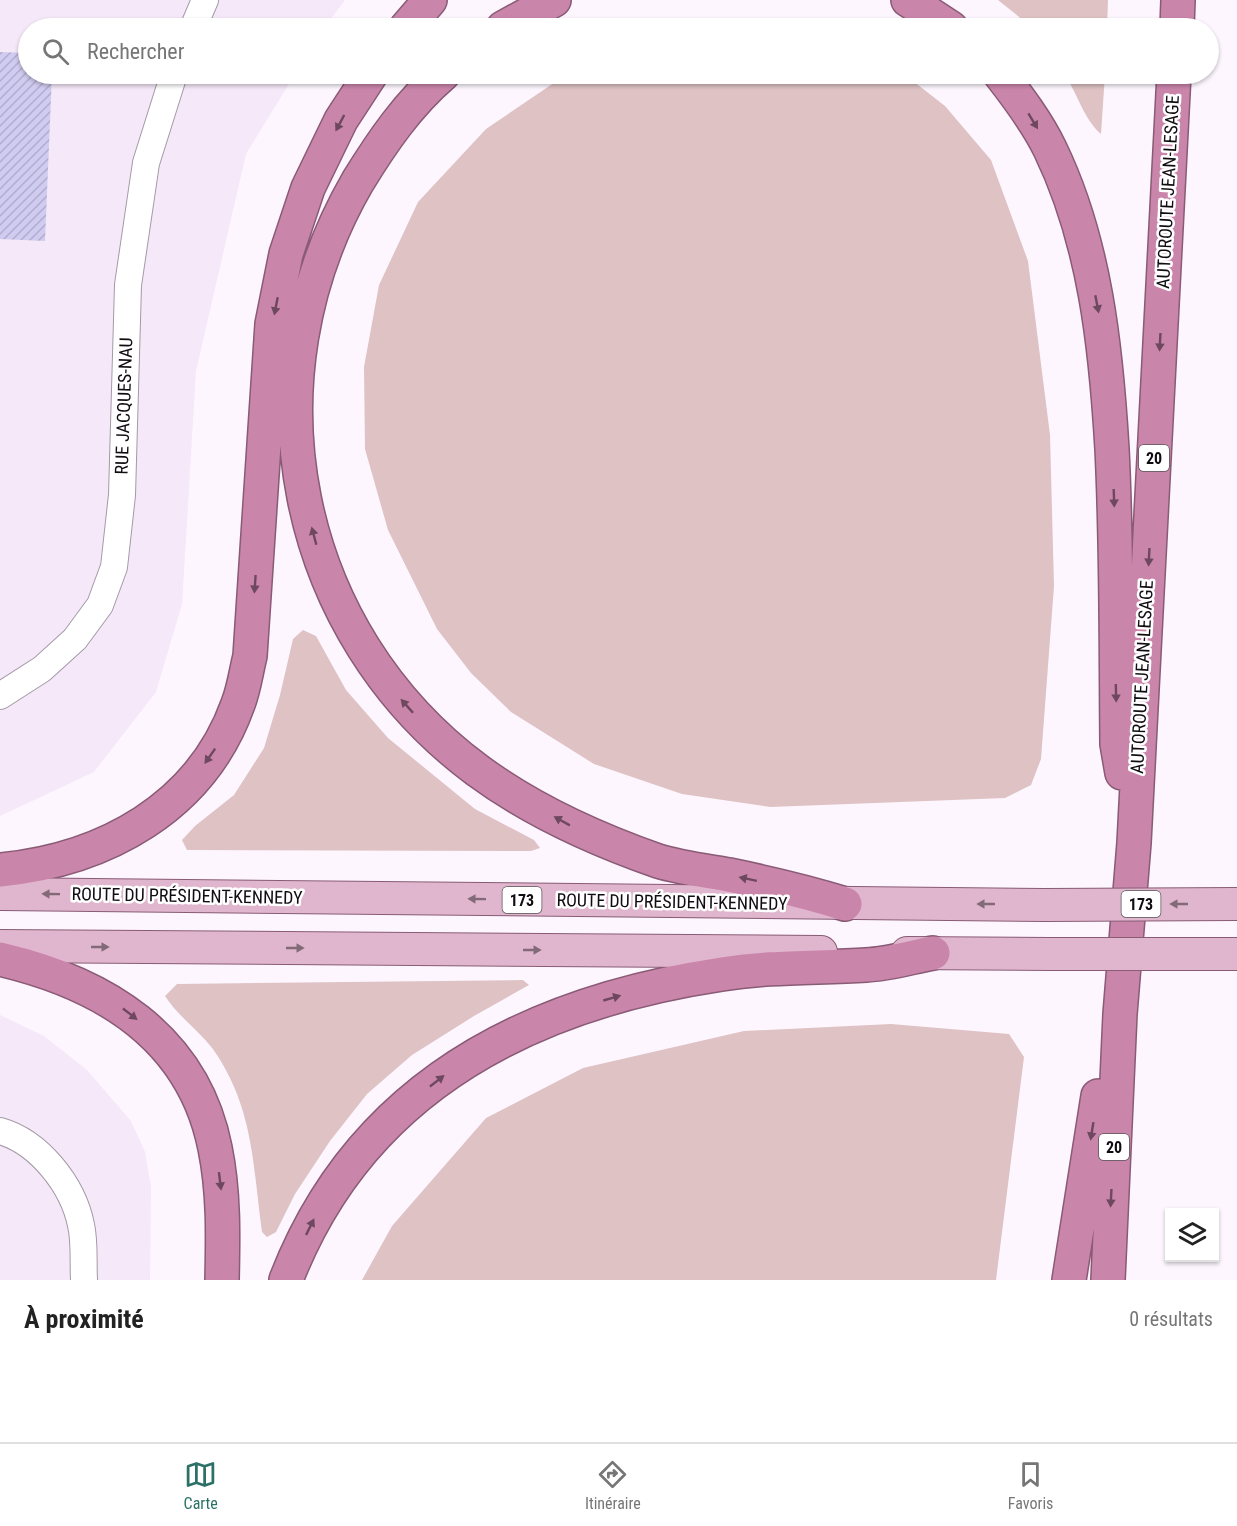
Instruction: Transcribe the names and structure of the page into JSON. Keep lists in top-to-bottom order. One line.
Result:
{"streets":{"highway":["AUTOROUTE JEAN-LESAGE","20"],"main road":["ROUTE DU PRÉSIDENT-KENNEDY","173"],"street":["RUE JACQUES-NAU"]},"page":{"search":"Rechercher","heading":["À proximité","0 résultats"],"nav":["Carte","Itinéraire","Favoris"]}}
